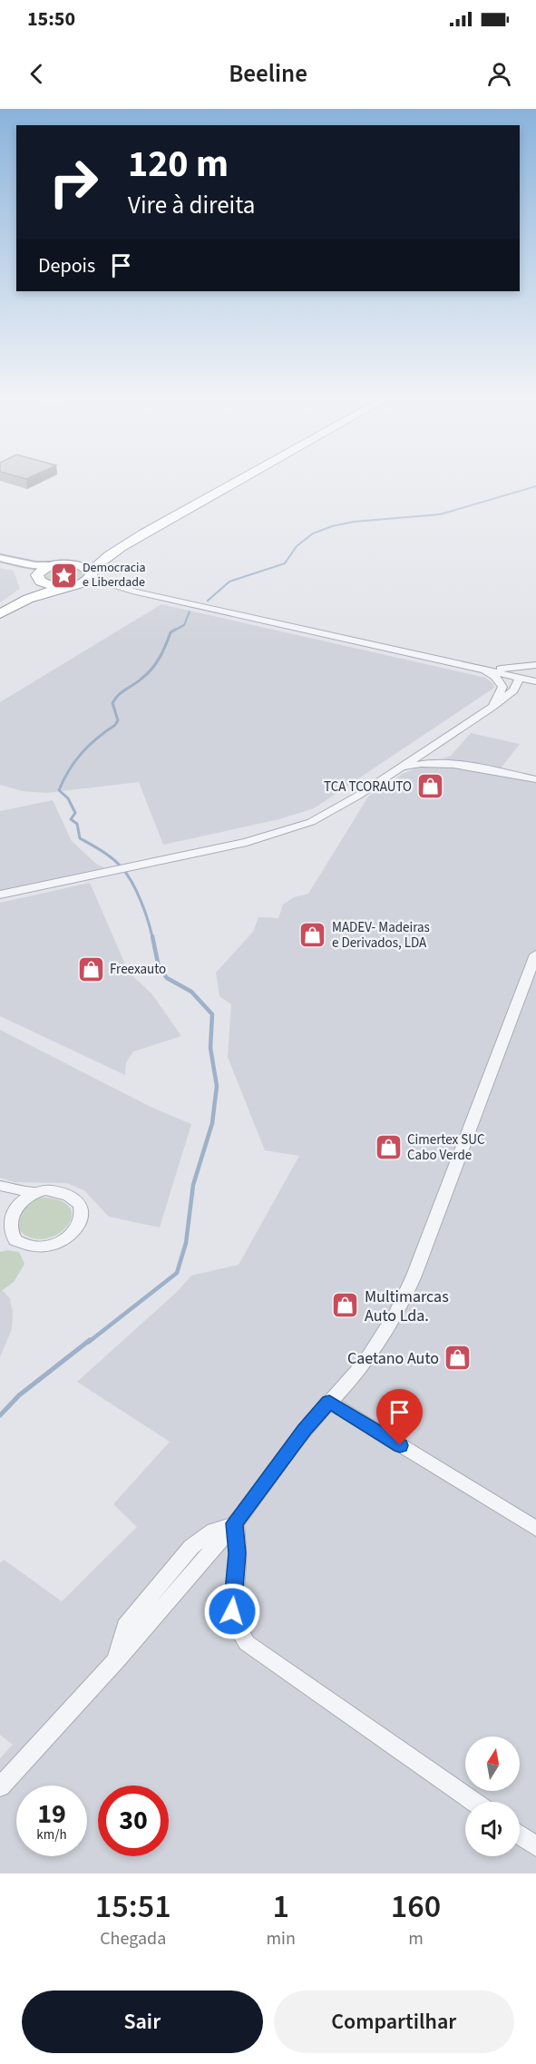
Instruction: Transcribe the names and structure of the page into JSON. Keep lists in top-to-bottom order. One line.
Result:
{"places":{"place":["Democracia e Liberdade"],"shop":["TCA TCORAUTO","MADEV- Madeiras e Derivados, LDA","Freexauto","Cimertex SUC Cabo Verde","Multimarcas Auto Lda.","Caetano Auto"]},"north":"top","page":{"status":"15:50","header":"Beeline","turn":["120 m","Vire à direita"],"then":"Depois","speed":"19 km/h","limit":"30","eta":["15:51","Chegada","1","min","160","m"],"buttons":["Sair","Compartilhar"]}}
